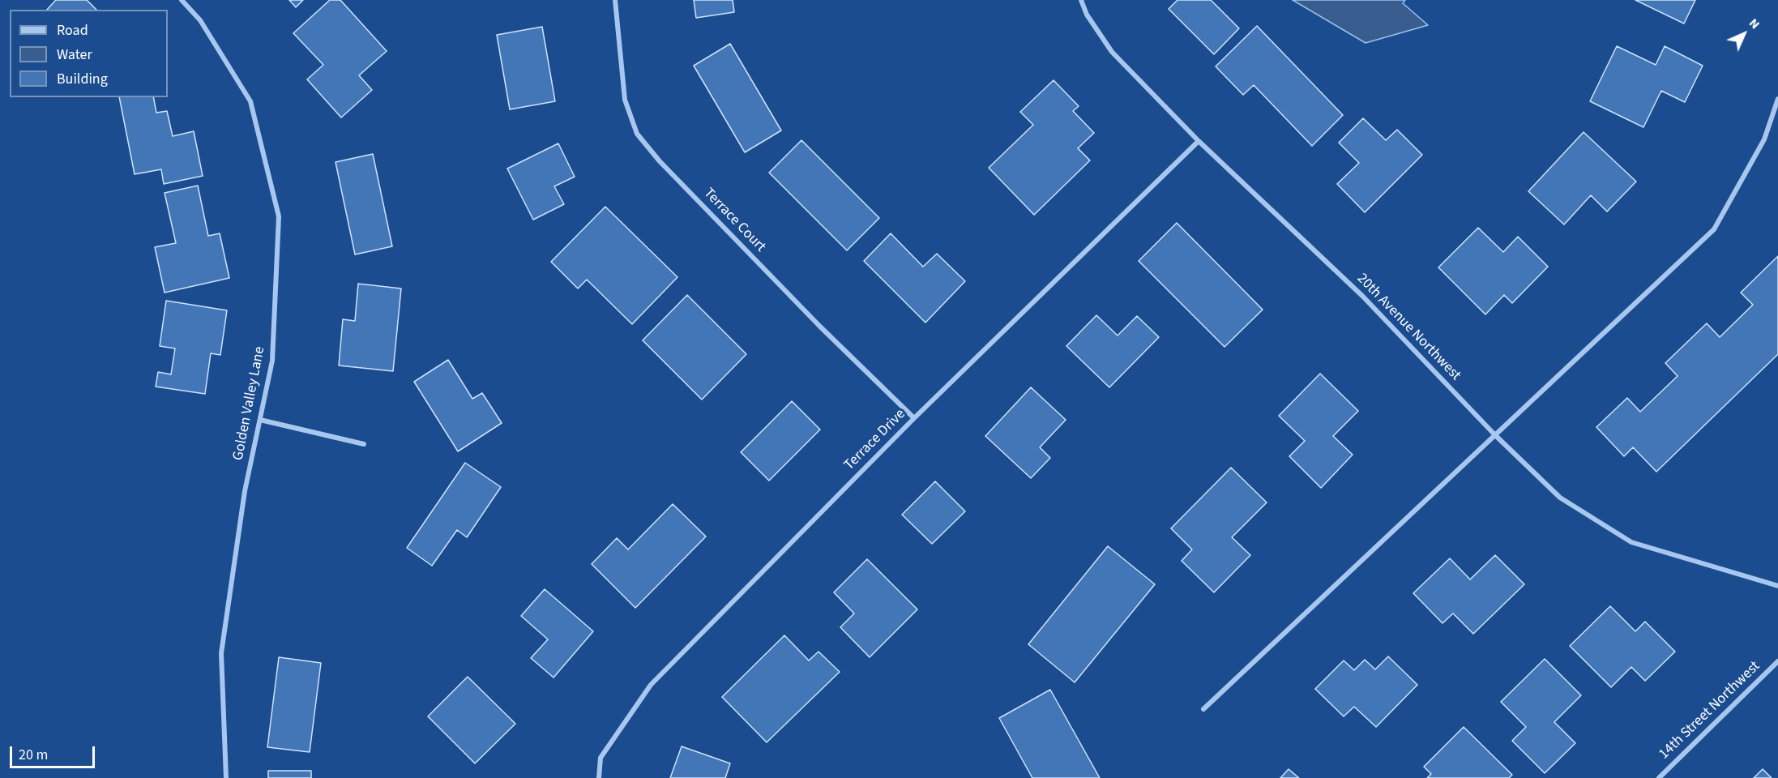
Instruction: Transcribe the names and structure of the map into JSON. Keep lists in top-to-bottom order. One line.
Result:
{"streets":{"street":["Terrace Court","20th Avenue Northwest","Golden Valley Lane","Terrace Drive","14th Street Northwest"]},"crossings":[["Terrace Court","Terrace Drive"],["20th Avenue Northwest","Terrace Drive"]],"legend":["Road","Water","Building"],"scale_bar":"20 m","north":"top right"}
